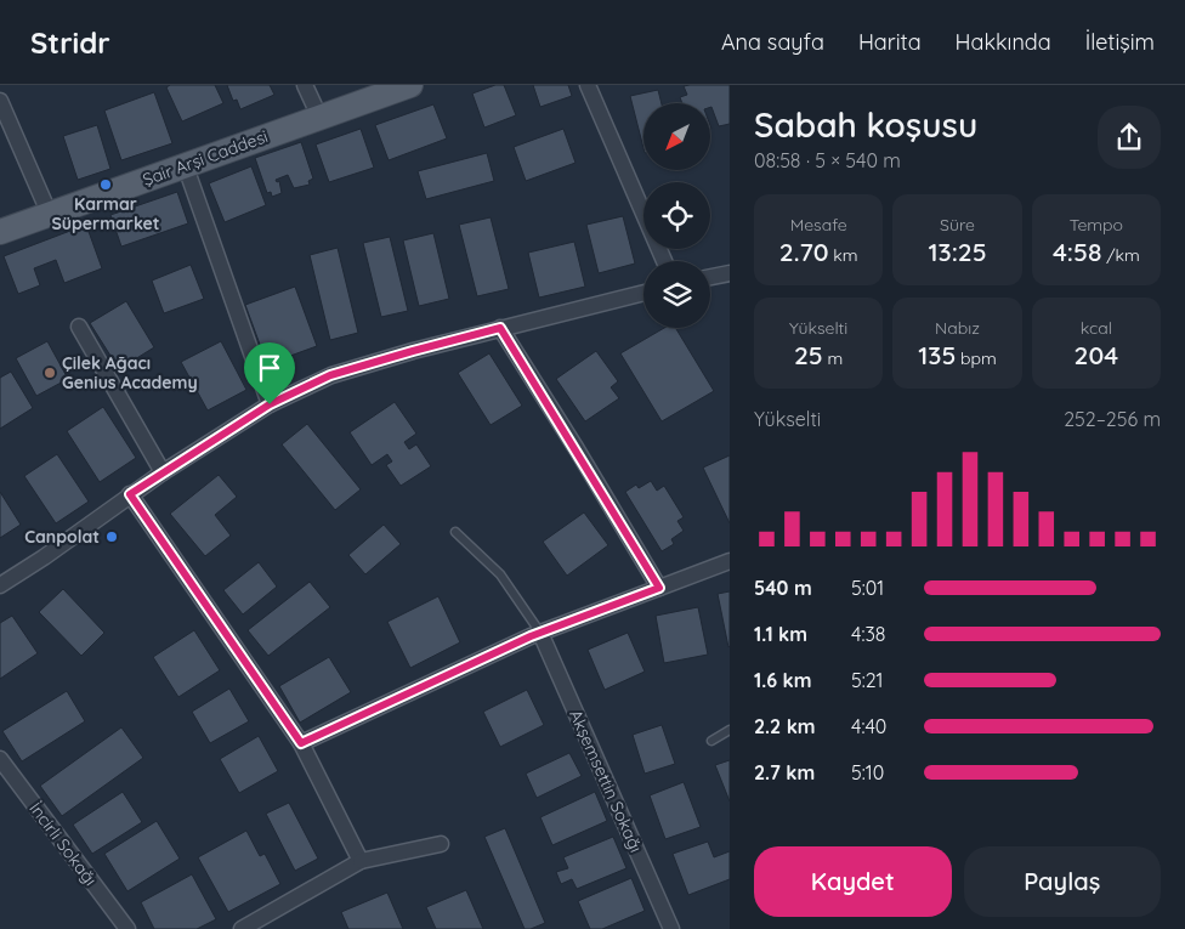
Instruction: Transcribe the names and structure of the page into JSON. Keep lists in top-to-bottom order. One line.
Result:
{"streets":{"main road":["Şair Arşi Caddesi"],"street":["Akşemsettin Sokağı","İncirli Sokağı"]},"places":["Karmar Süpermarket","Çilek Ağacı Genius Academy","Canpolat"],"north":"bottom left","page":{"header":"Stridr","nav":["Ana sayfa","Harita","Hakkında","İletişim"],"heading":["Sabah koşusu","08:58 · 5 × 540 m"],"stats":[["Mesafe","2.70 km"],["Süre","13:25"],["Tempo","4:58 /km"],["Yükselti","25 m"],["Nabız","135 bpm"],["kcal","204"]],"chart":["Yükselti","252–256 m"],"list":[{"name":"540 m","note":"5:01"},{"name":"1.1 km","note":"4:38"},{"name":"1.6 km","note":"5:21"},{"name":"2.2 km","note":"4:40"},{"name":"2.7 km","note":"5:10"}],"buttons":["Kaydet","Paylaş"]}}
